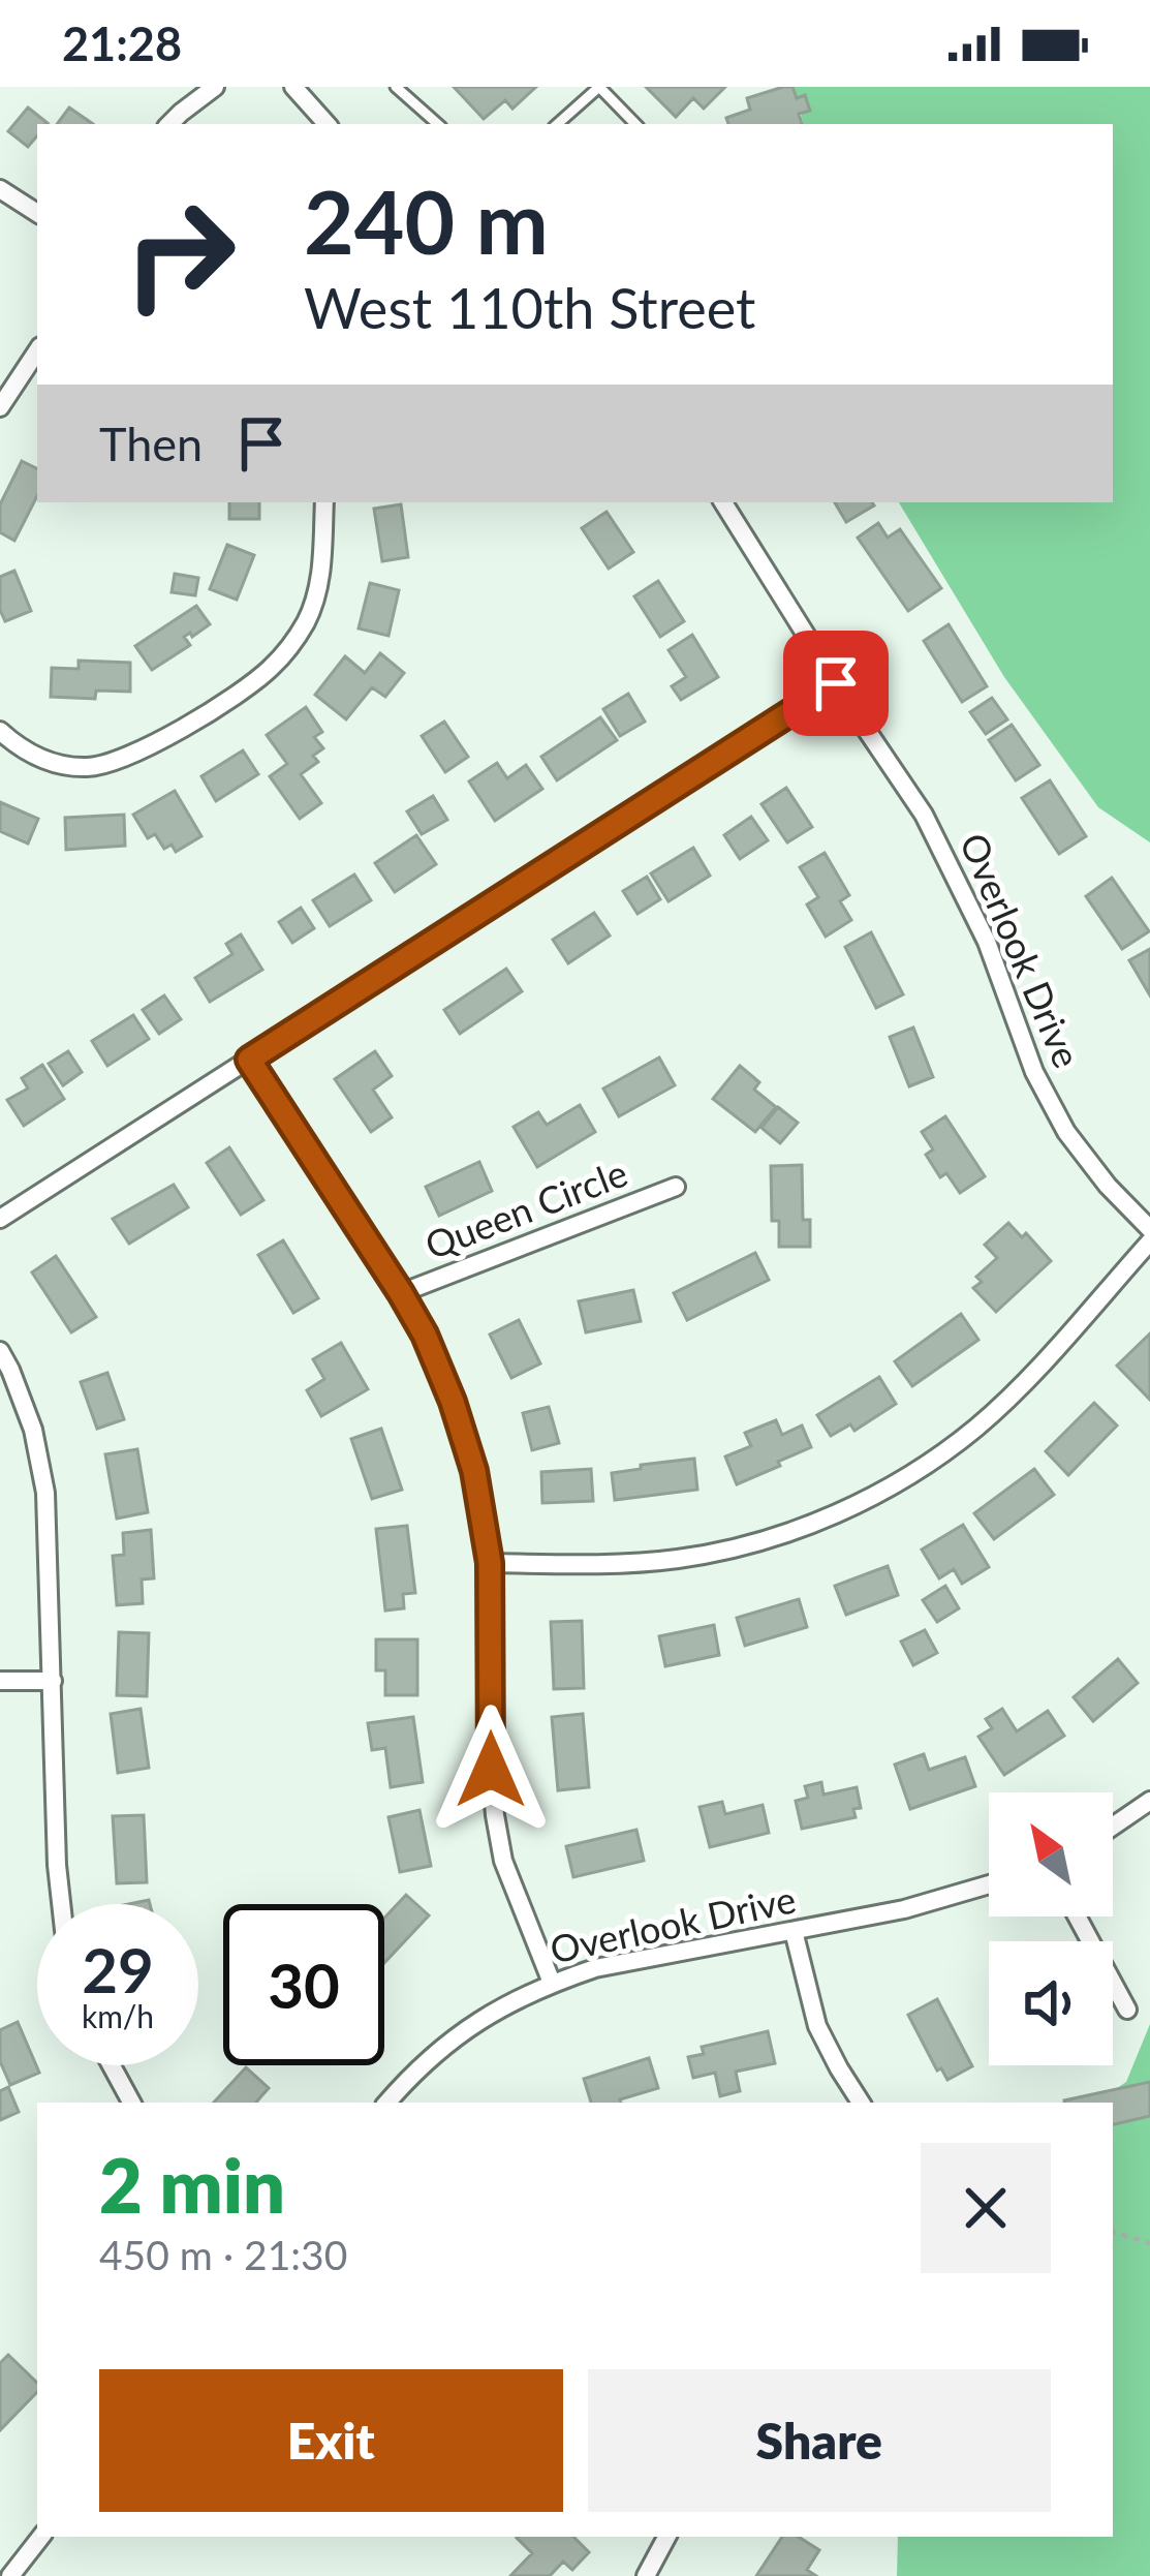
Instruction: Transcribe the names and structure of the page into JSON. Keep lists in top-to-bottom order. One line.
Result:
{"streets":{"street":["Overlook Drive","Queen Circle"]},"north":"top left","page":{"status":"21:28","turn":["240 m","West 110th Street"],"then":"Then","speed":"29 km/h","limit":"30","heading":["2 min","450 m · 21:30"],"buttons":["Exit","Share"]}}
